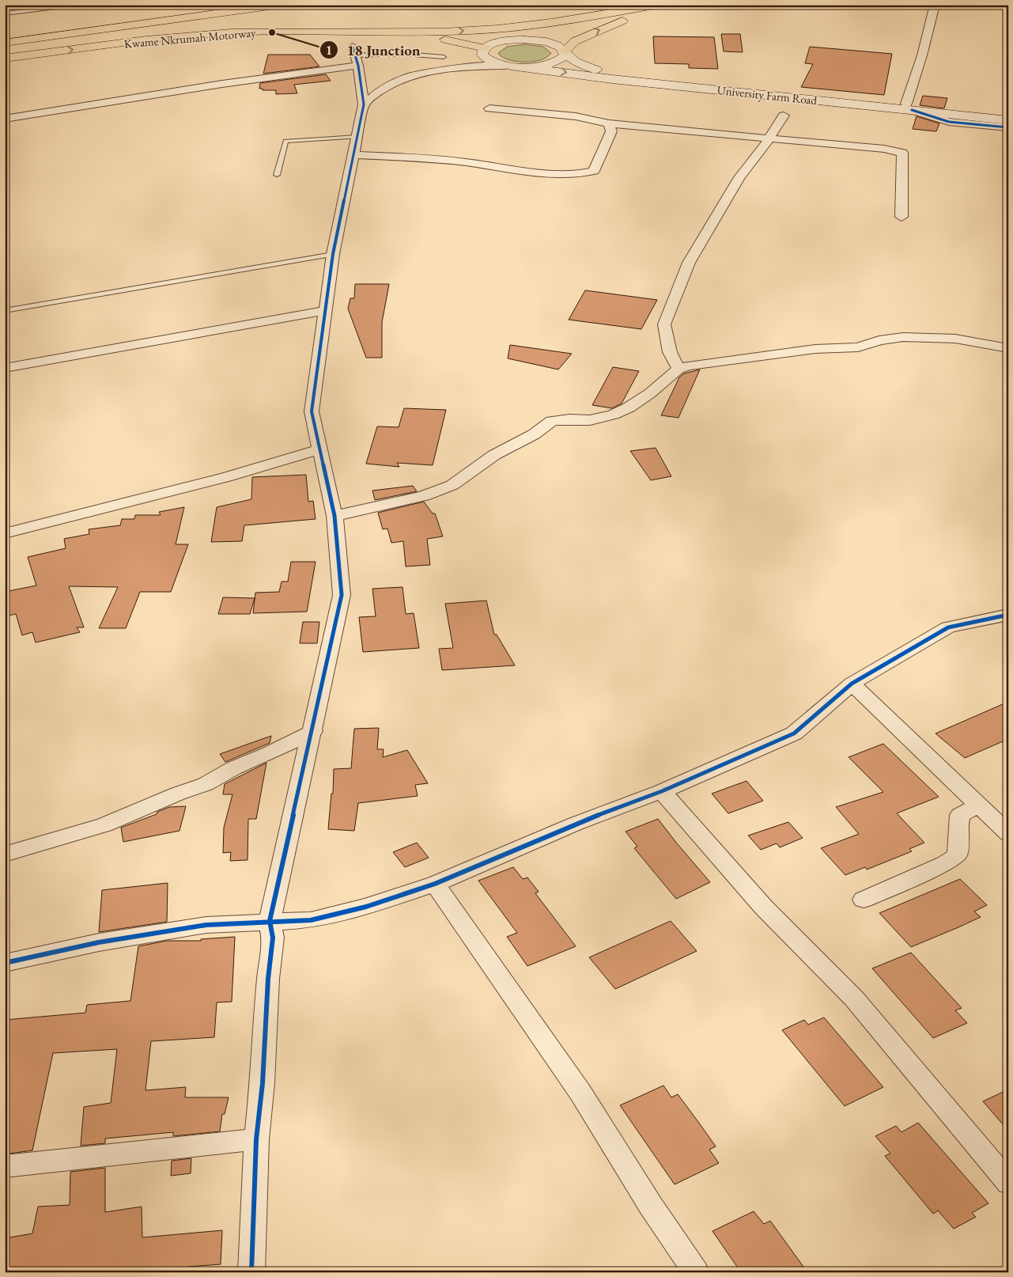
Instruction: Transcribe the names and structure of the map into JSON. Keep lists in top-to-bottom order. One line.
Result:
{"streets":{"highway":["Kwame Nkrumah Motorway"],"street":["University Farm Road"]},"places":["18 Junction"]}
